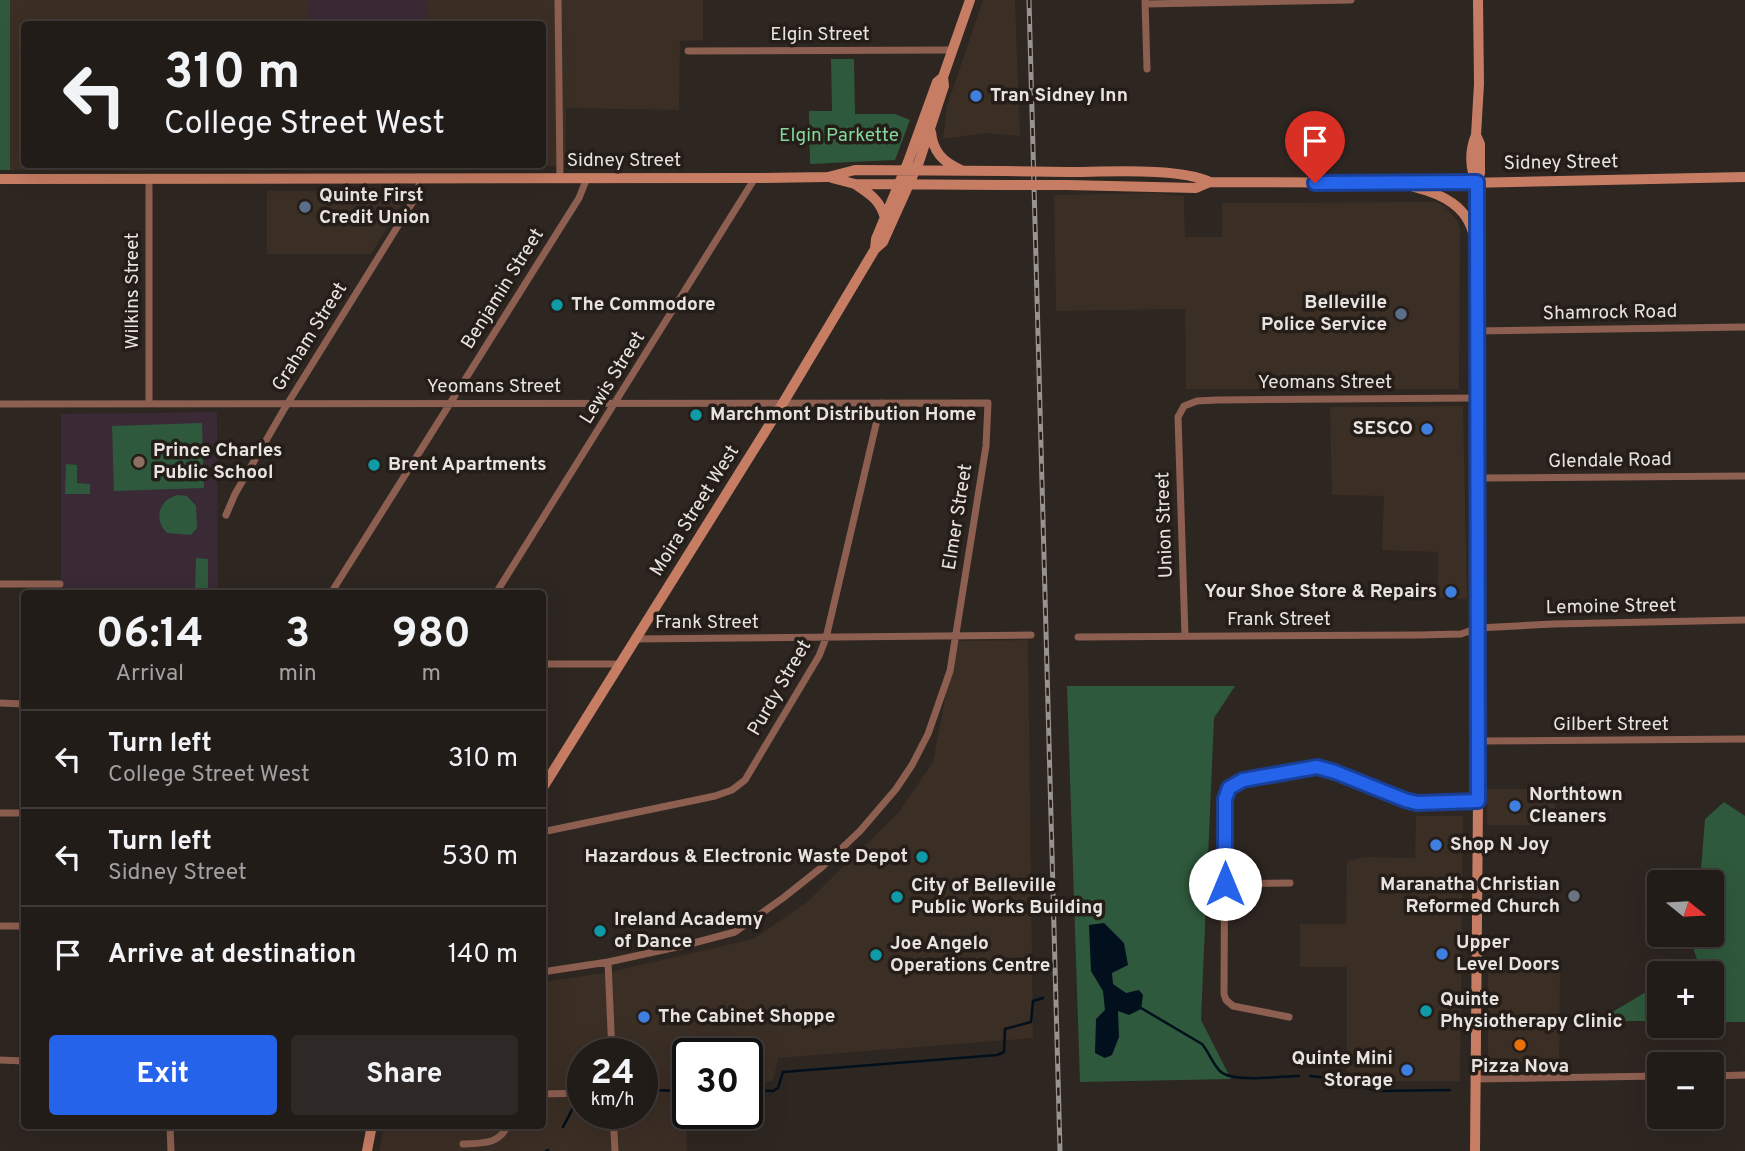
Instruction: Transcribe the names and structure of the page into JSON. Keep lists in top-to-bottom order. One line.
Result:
{"streets":{"main road":["Sidney Street","Moira Street West"],"street":["Elgin Street","Benjamin Street","Wilkins Street","Shamrock Road","Graham Street","Lewis Street","Yeomans Street","Glendale Road","Elmer Street","Union Street","Lemoine Street","Frank Street","Purdy Street","Gilbert Street"]},"crossings":[["Elgin Street","Moira Street West"],["Sidney Street","Benjamin Street"],["Sidney Street","Wilkins Street"],["Sidney Street","Graham Street"],["Sidney Street","Lewis Street"],["Sidney Street","Moira Street West"],["Benjamin Street","Yeomans Street"],["Wilkins Street","Yeomans Street"],["Graham Street","Yeomans Street"],["Lewis Street","Yeomans Street"],["Yeomans Street","Moira Street West"],["Yeomans Street","Elmer Street"],["Yeomans Street","Union Street"],["Yeomans Street","Purdy Street"],["Moira Street West","Frank Street"],["Elmer Street","Frank Street"],["Union Street","Frank Street"],["Lemoine Street","Frank Street"],["Frank Street","Purdy Street"]],"parks":["Elgin Parkette"],"places":["Tran Sidney Inn","Quinte First Credit Union","The Commodore","Belleville Police Service","Marchmont Distribution Home","SESCO","Prince Charles Public School","Brent Apartments","Your Shoe Store & Repairs","Northtown Cleaners","Shop N Joy","Hazardous & Electronic Waste Depot","Maranatha Christian Reformed Church","City of Belleville Public Works Building","Ireland Academy of Dance","Upper Level Doors","Joe Angelo Operations Centre","Quinte Physiotherapy Clinic","The Cabinet Shoppe","Pizza Nova","Quinte Mini Storage"],"north":"right","page":{"turn":["310 m","College Street West"],"eta":["06:14","Arrival","3","min","980","m"],"list":[{"name":"Turn left","note":"College Street West","value":"310 m"},{"name":"Turn left","note":"Sidney Street","value":"530 m"},{"name":"Arrive at destination","value":"140 m"}],"map_buttons":["+","−"],"buttons":["Exit","Share"],"speed":"24 km/h","limit":"30"}}
